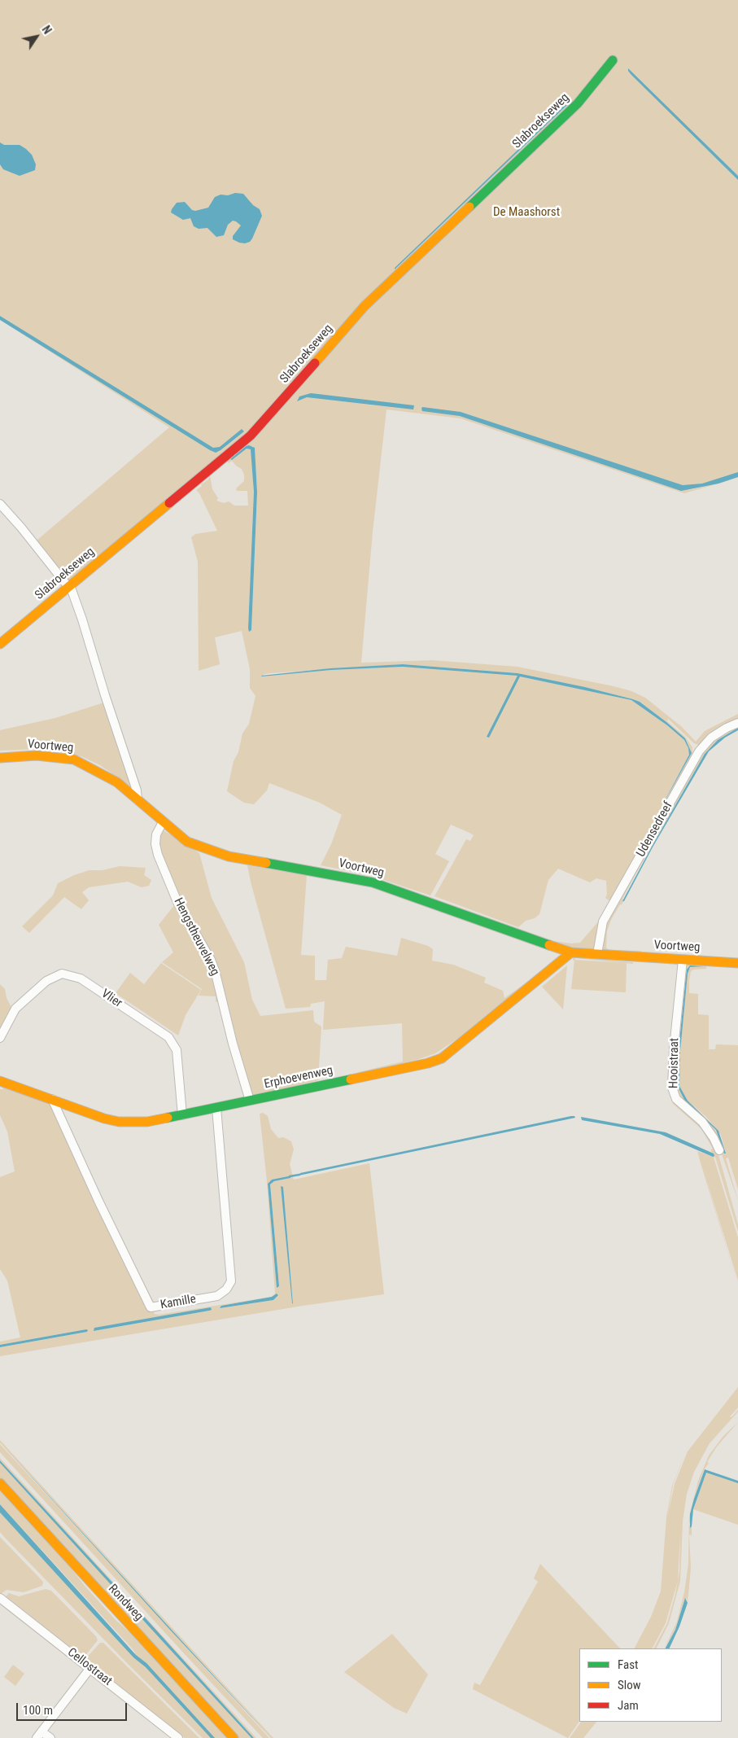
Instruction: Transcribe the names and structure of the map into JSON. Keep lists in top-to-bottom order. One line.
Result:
{"streets":{"street":["Slabroekseweg","Voortweg","Udensedreef","Hengstheuvelweg","Vlier","Hooistraat","Erphoevenweg","Kamille","Rondweg","Cellostraat"]},"crossings":[["Voortweg","Udensedreef"],["Voortweg","Hengstheuvelweg"],["Voortweg","Hooistraat"],["Voortweg","Erphoevenweg"],["Hengstheuvelweg","Erphoevenweg"],["Vlier","Erphoevenweg"],["Erphoevenweg","Kamille"]],"parks":["De Maashorst"],"legend":["Fast","Slow","Jam"],"scale_bar":"100 m","north":"top right"}
